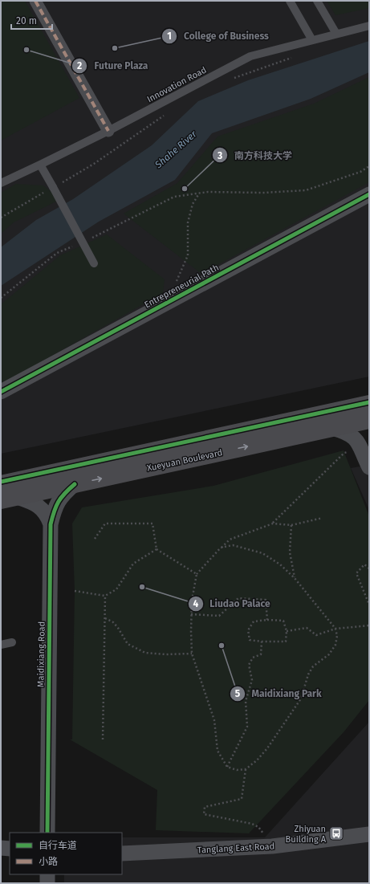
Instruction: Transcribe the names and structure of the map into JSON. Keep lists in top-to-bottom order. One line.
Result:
{"streets":{"main road":["Xueyuan Boulevard"],"street":["Entrepreneurial Path","Maidixiang Road","Tanglang East Road"],"lane":["Innovation Road"]},"crossings":[["Xueyuan Boulevard","Maidixiang Road"]],"water":["Shahe River"],"places":{"other":["College of Business","Future Plaza","南方科技大学","Liudao Palace","Maidixiang Park"],"bus stop":["Zhiyuan Building A"]},"legend":["自行车道","小路"],"scale_bar":"20 m"}
